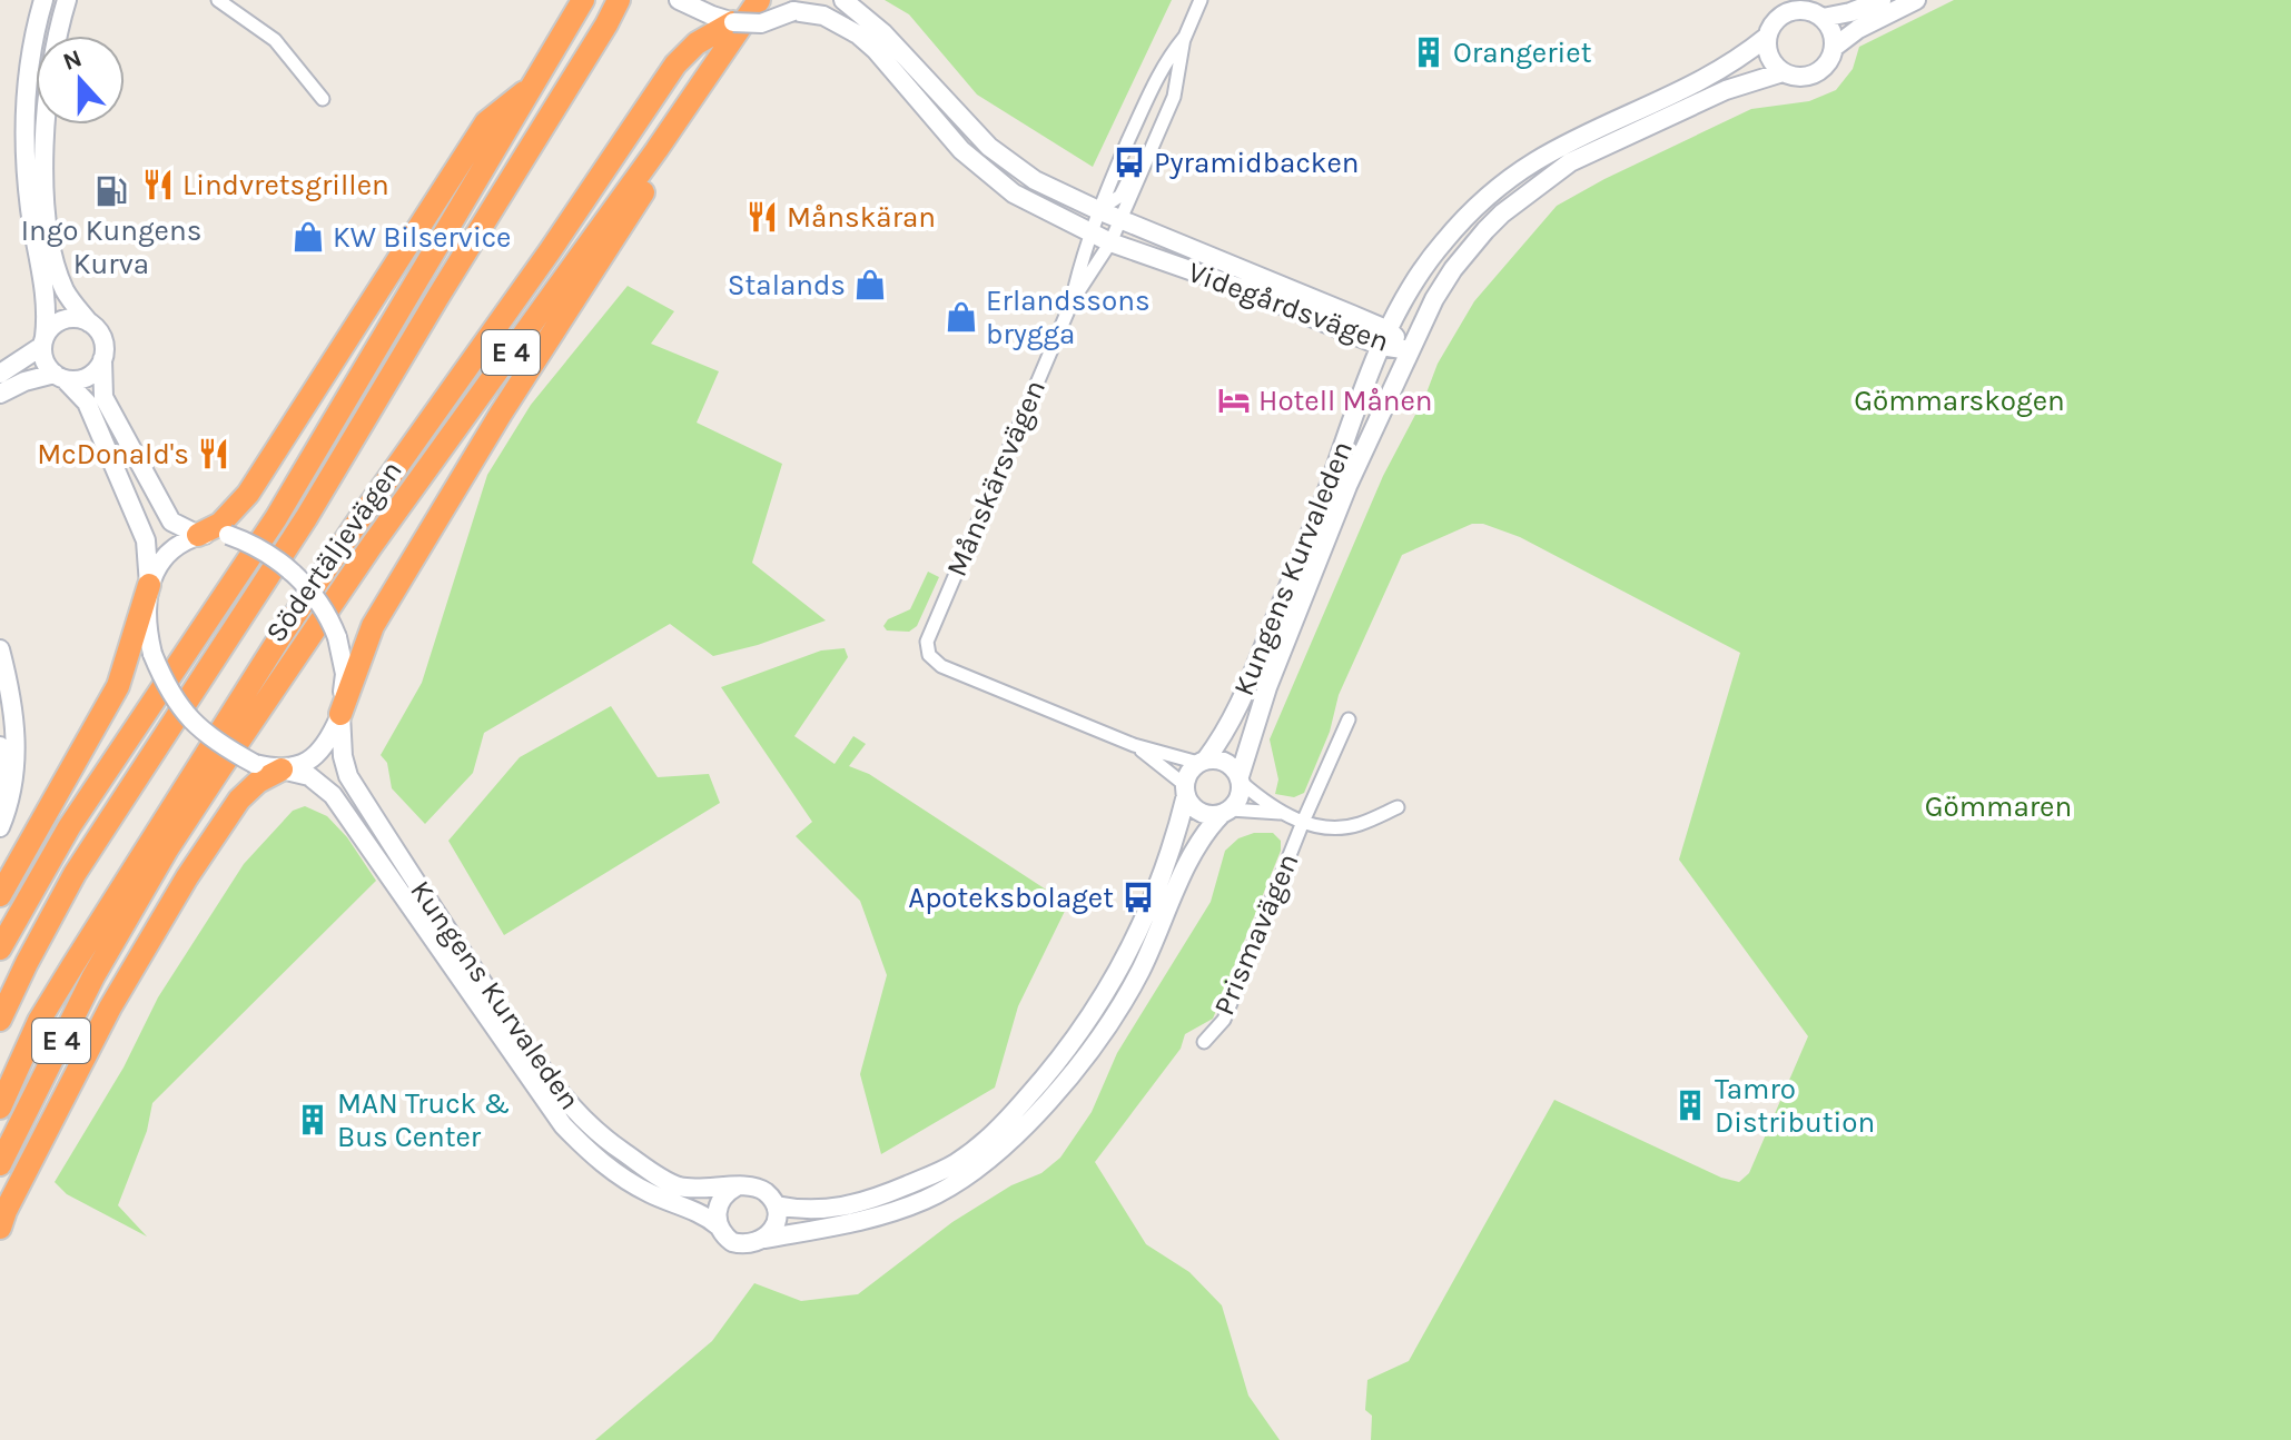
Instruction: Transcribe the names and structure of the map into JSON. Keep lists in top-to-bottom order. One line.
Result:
{"streets":{"highway":["E 4","Södertäljevägen"],"street":["Videgårdsvägen","Månskärsvägen","Kungens Kurvaleden","Prismavägen"]},"crossings":[["Videgårdsvägen","Månskärsvägen"],["Videgårdsvägen","Kungens Kurvaleden"],["Kungens Kurvaleden","Prismavägen"]],"parks":["Gömmarskogen","Gömmaren"],"places":{"building":["Orangeriet","Tamro Distribution","MAN Truck & Bus Center"],"bus stop":["Pyramidbacken","Apoteksbolaget"],"restaurant":["Lindvretsgrillen","Månskäran","McDonald's"],"fuel station":["Ingo Kungens Kurva"],"shop":["KW Bilservice","Stalands","Erlandssons brygga"],"hotel":["Hotell Månen"]},"north":"top"}
